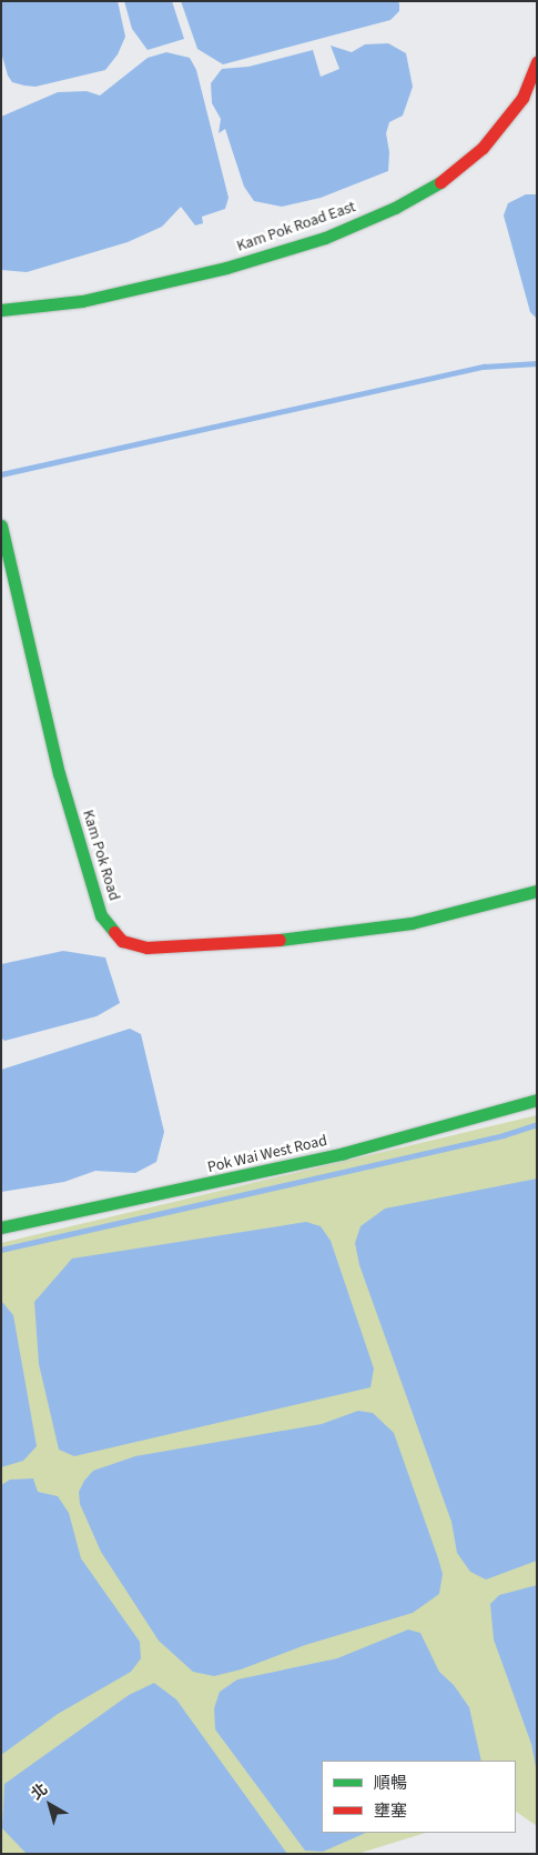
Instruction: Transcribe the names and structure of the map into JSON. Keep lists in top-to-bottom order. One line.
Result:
{"streets":{"street":["Kam Pok Road East","Kam Pok Road","Pok Wai West Road"]},"legend":["順暢","壅塞"],"north":"top left"}
